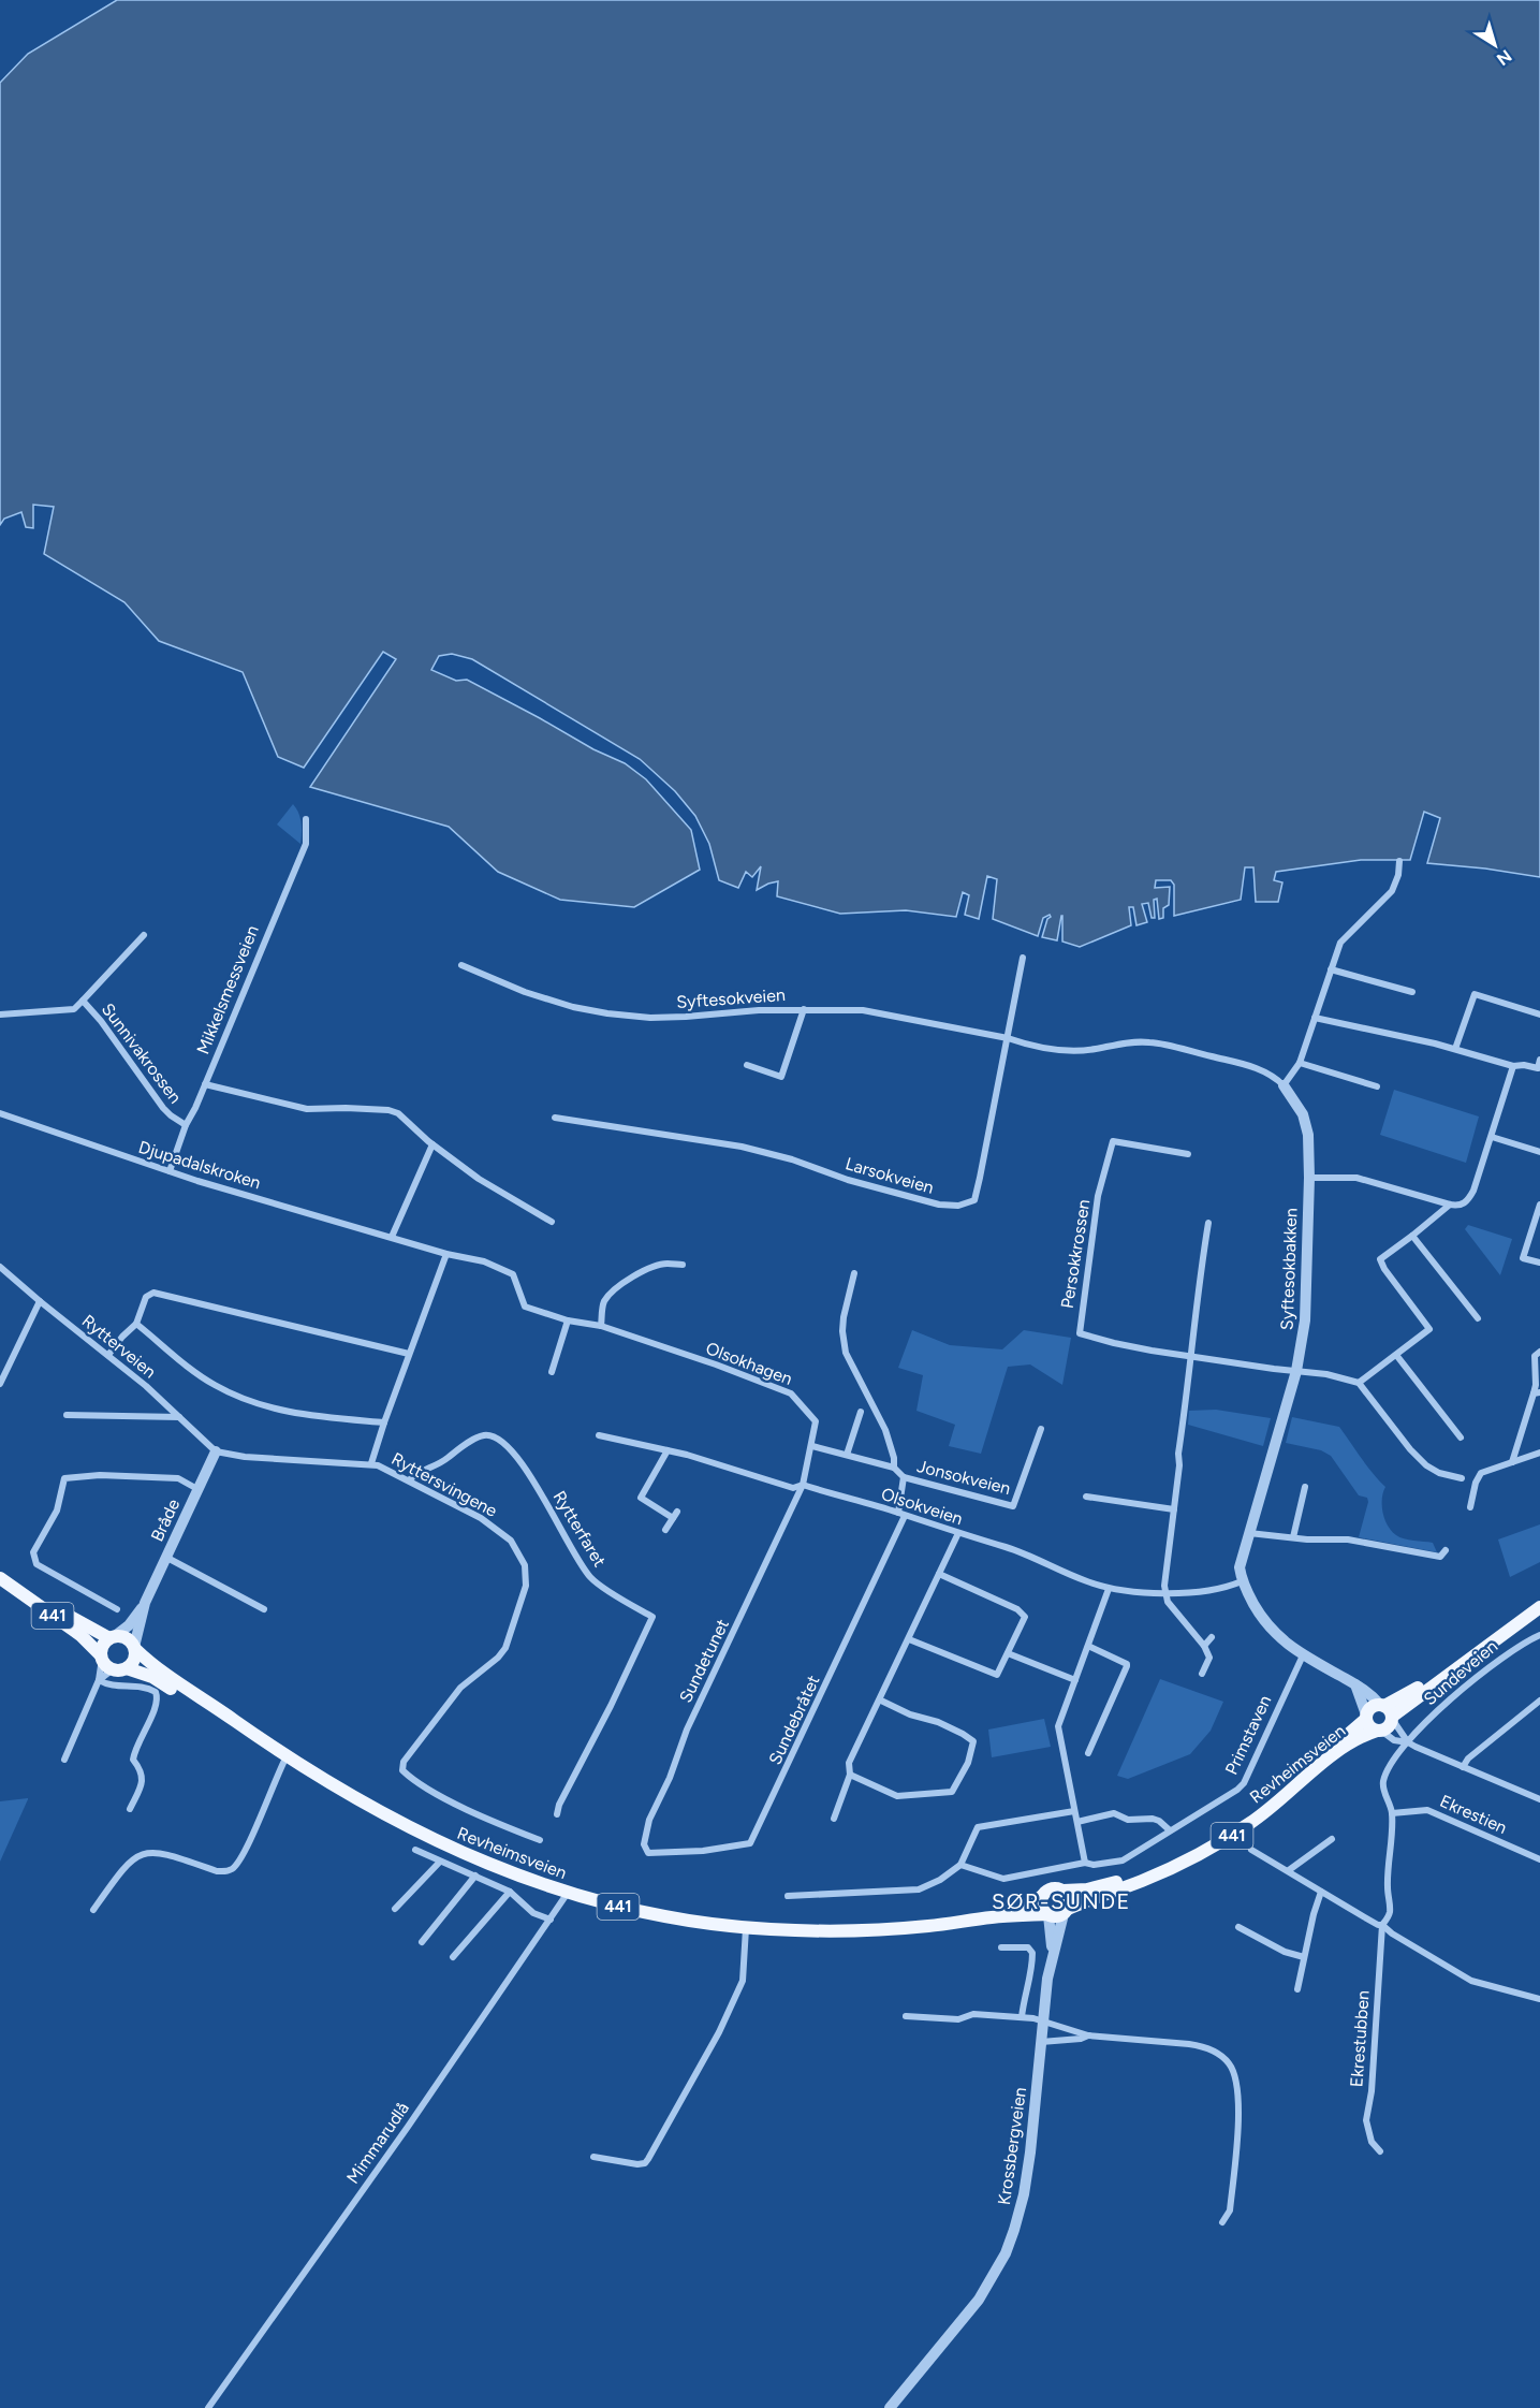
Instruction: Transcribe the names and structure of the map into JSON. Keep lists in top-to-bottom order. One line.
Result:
{"streets":{"main road":["441","Revheimsveien"],"street":["Mikkelsmessveien","Syftesokveien","Sunnivakrossen","Djupadalskroken","Larsokveien","Persokkrossen","Syftesokbakken","Rytterveien","Olsokhagen","Jonsokveien","Ryttersvingene","Olsokveien","Bråde","Rytterfaret","Sundetunet","Sundeveien","Sundebråtet","Primstaven","Ekrestien","Ekrestubben","Mimmarudlå","Krossbergveien"]},"crossings":[["Mikkelsmessveien","Sunnivakrossen"],["Mikkelsmessveien","Djupadalskroken"],["Syftesokveien","Larsokveien"],["Syftesokveien","Syftesokbakken"],["Djupadalskroken","Olsokhagen"],["Larsokveien","Syftesokbakken"],["Persokkrossen","Syftesokbakken"],["Syftesokbakken","Olsokveien"],["Rytterveien","Ryttersvingene"],["Rytterveien","Bråde"],["Olsokhagen","Jonsokveien"],["Olsokhagen","Olsokveien"],["Olsokhagen","Sundetunet"],["Jonsokveien","Olsokveien"],["Jonsokveien","Sundebråtet"],["Ryttersvingene","Bråde"],["Ryttersvingene","Rytterfaret"],["Olsokveien","Sundetunet"],["Olsokveien","Sundebråtet"],["Bråde","441"],["Bråde","Revheimsveien"],["441","Revheimsveien"],["441","Krossbergveien"],["Sundetunet","Sundebråtet"],["Sundeveien","Ekrestubben"],["Revheimsveien","Mimmarudlå"],["Revheimsveien","Krossbergveien"],["Ekrestien","Ekrestubben"]],"districts":["SØR-SUNDE"],"north":"bottom right"}
